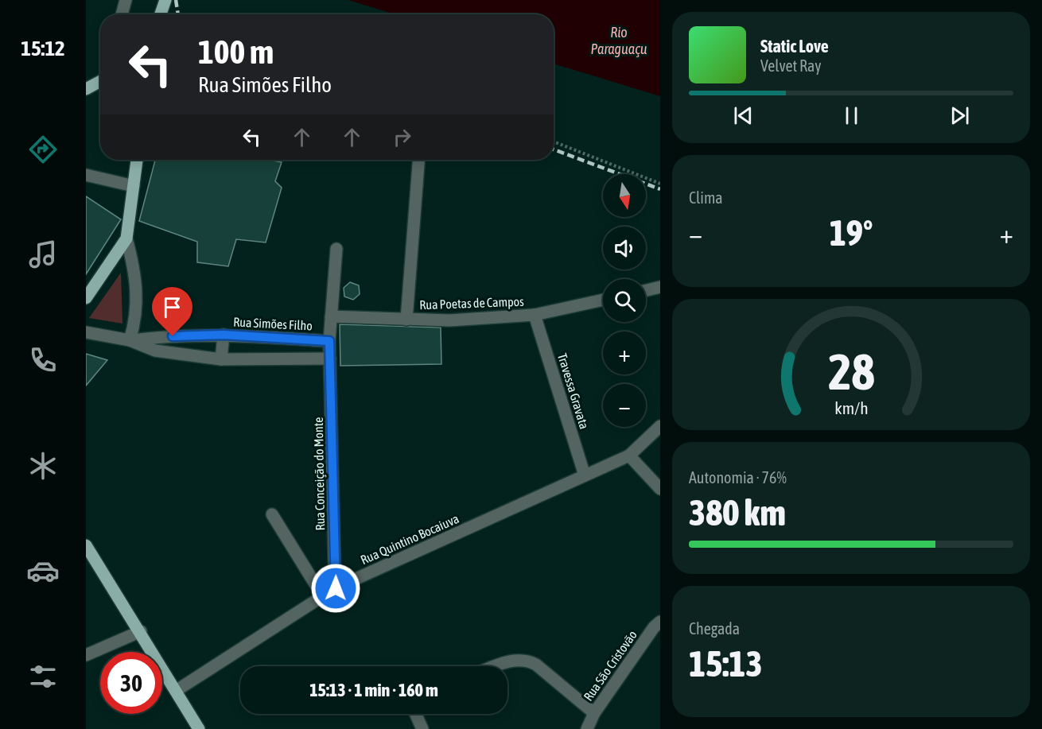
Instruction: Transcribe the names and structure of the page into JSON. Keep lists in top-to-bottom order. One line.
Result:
{"streets":{"street":["Rua Poetas de Campos","Rua Simões Filho","Travessa Gravata","Rua Conceição do Monte","Rua Quintino Bocaiuva","Rua São Cristovão"]},"crossings":[["Rua Poetas de Campos","Travessa Gravata"],["Rua Poetas de Campos","Rua Conceição do Monte"],["Rua Simões Filho","Rua Conceição do Monte"],["Travessa Gravata","Rua Quintino Bocaiuva"],["Rua Conceição do Monte","Rua Quintino Bocaiuva"]],"water":["Rio Paraguaçu"],"north":"bottom","page":{"tabs":"15:12","turn":["100 m","Rua Simões Filho"],"song":["Static Love","Velvet Ray"],"tile":["Clima",["Autonomia · 76%","380 km"],["Chegada","15:13"]],"map_buttons":["+","−"],"heat":["−","19°","+"],"limit":"30","trip":"15:13 · 1 min · 160 m","gauge":["28","km/h"]}}
